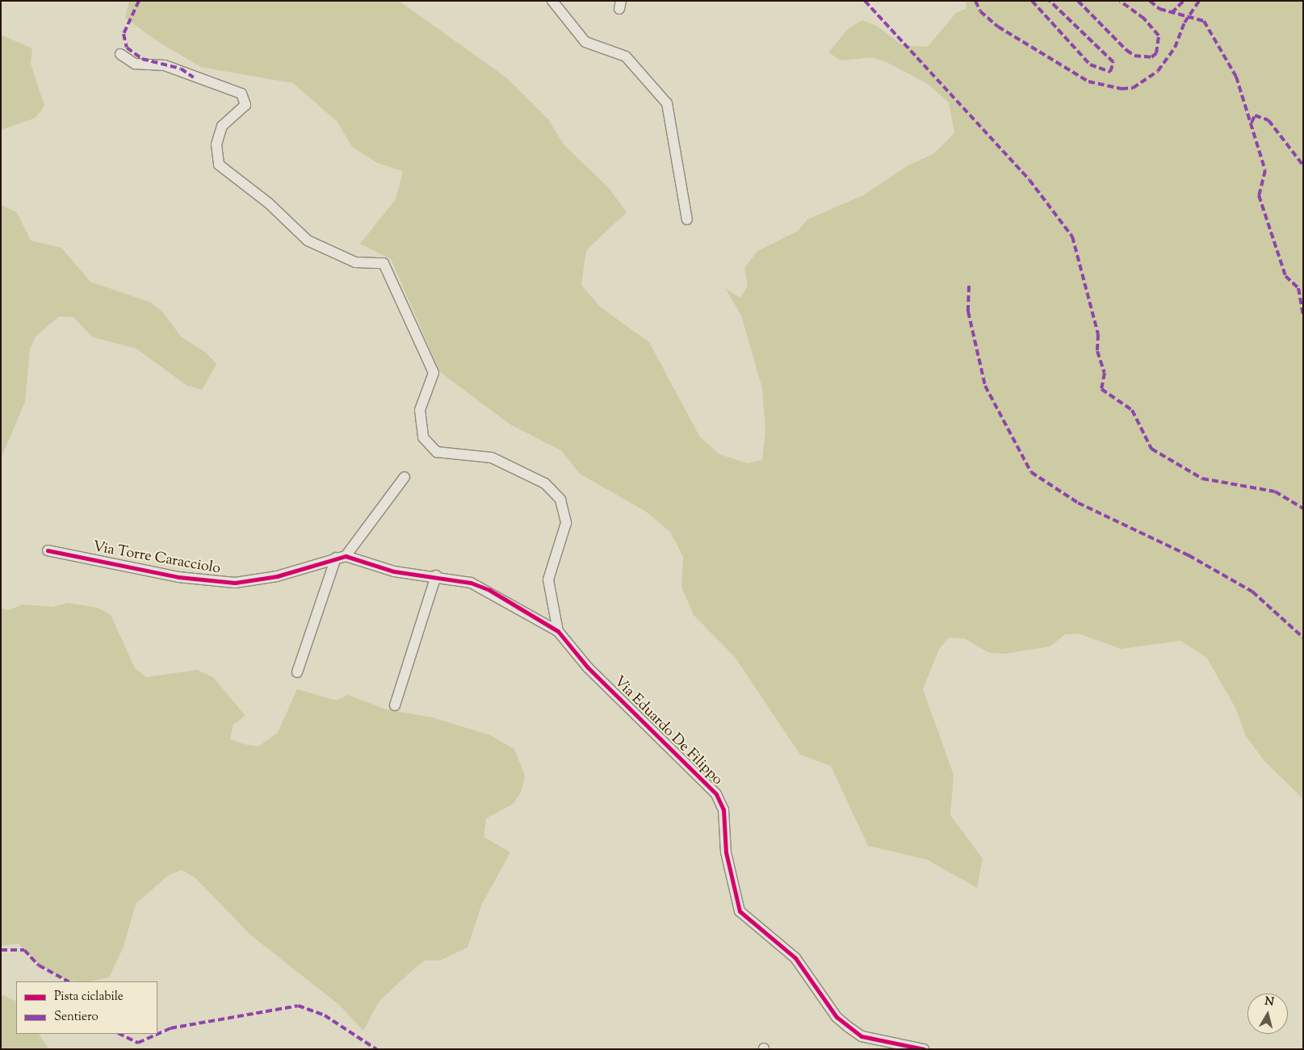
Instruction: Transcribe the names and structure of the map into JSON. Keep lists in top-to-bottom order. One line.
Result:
{"streets":{"street":["Via Torre Caracciolo","Via Eduardo De Filippo"]},"legend":["Pista ciclabile","Sentiero"],"north":"top"}
